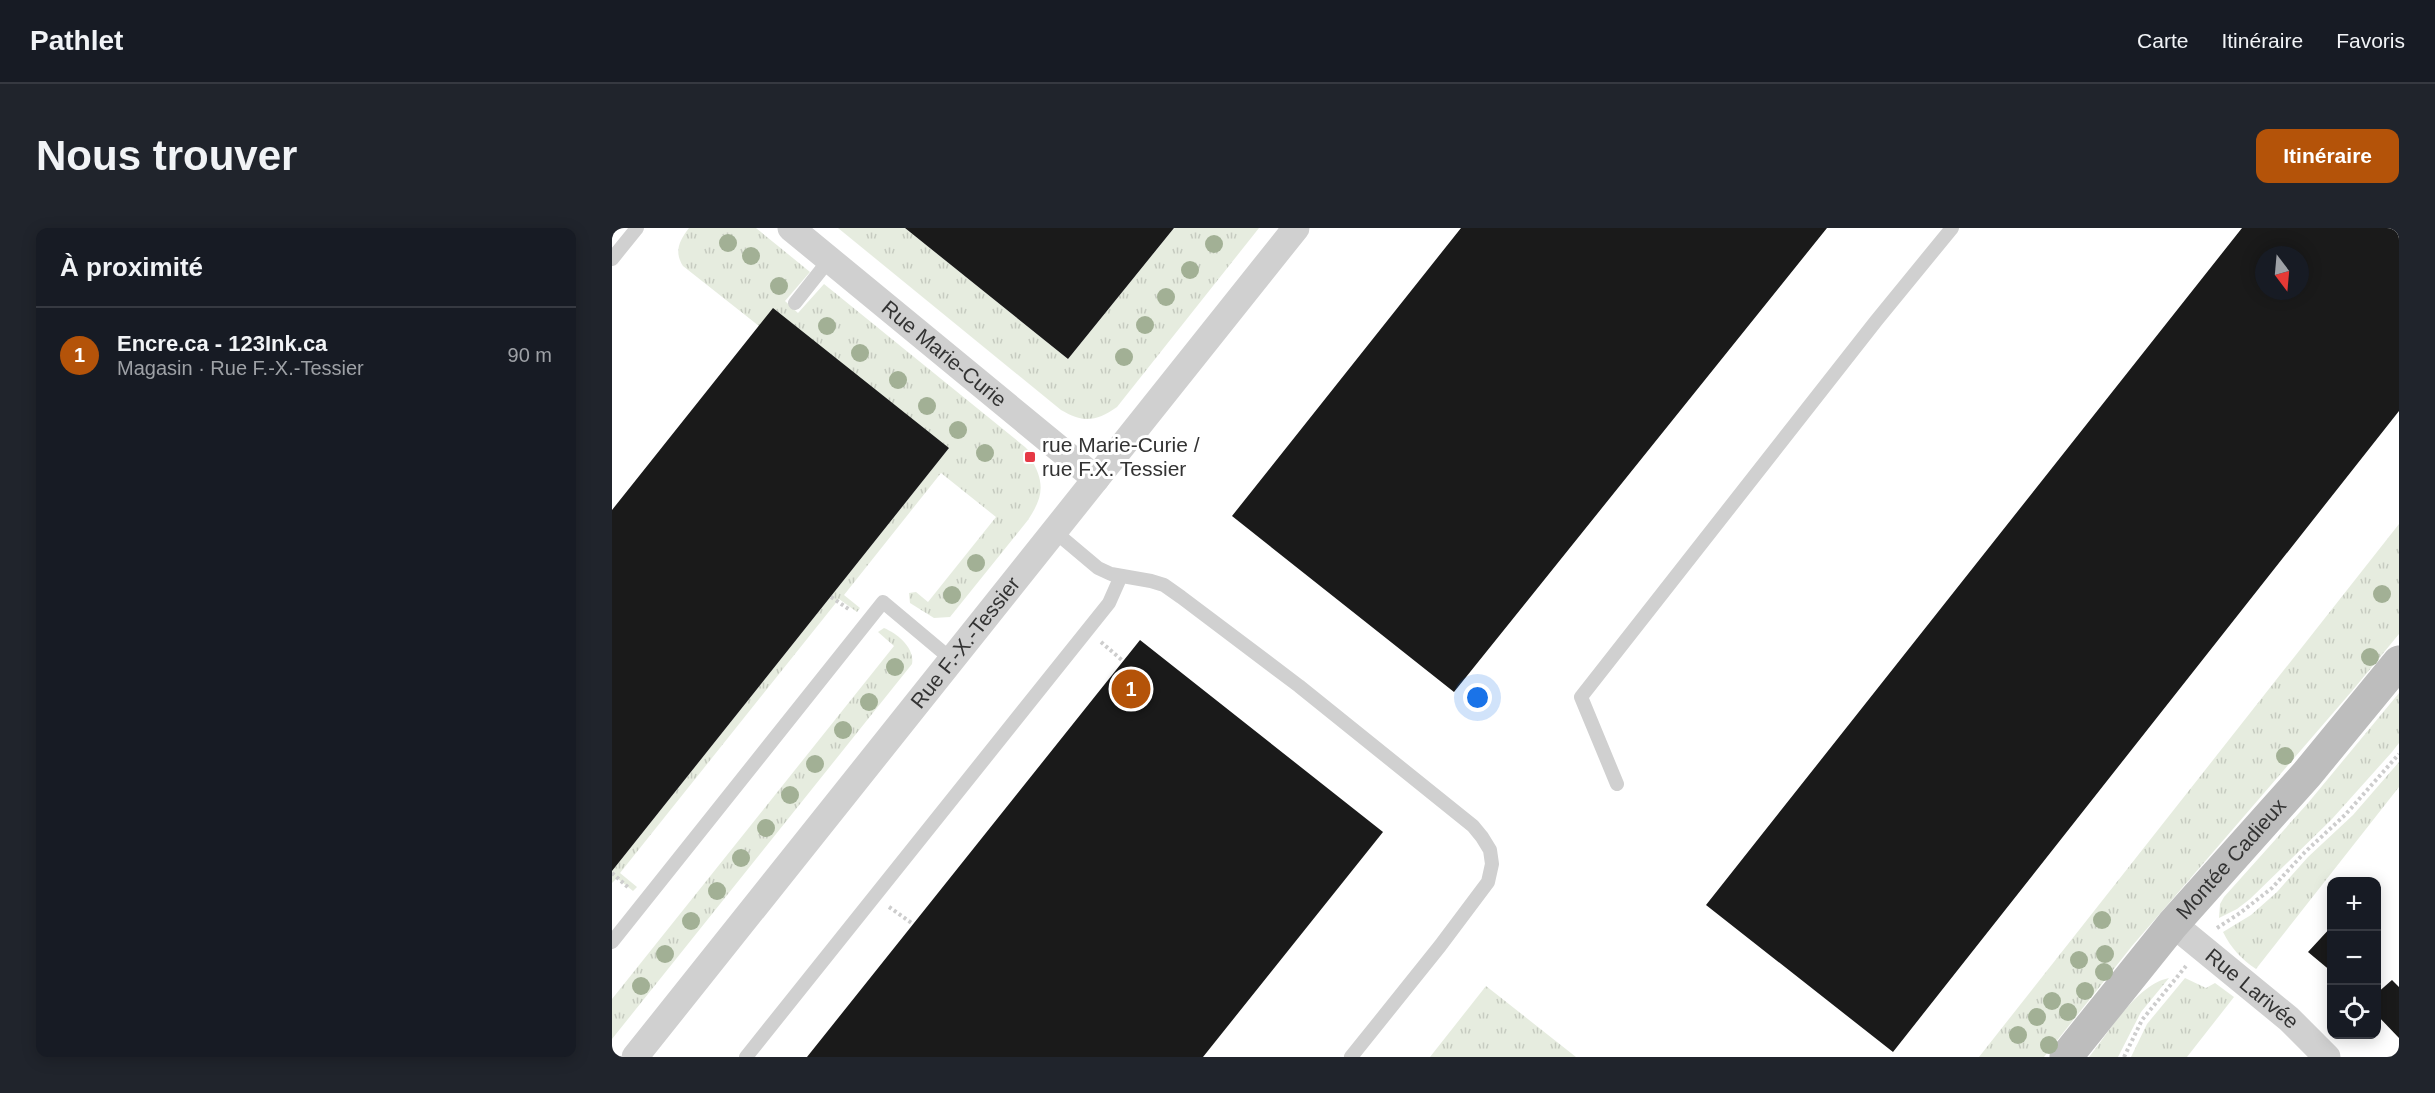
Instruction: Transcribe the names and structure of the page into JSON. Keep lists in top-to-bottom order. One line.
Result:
{"streets":{"street":["Rue Marie-Curie","Rue F.-X.-Tessier","Montée Cadieux","Rue Larivée"]},"crossings":[["Rue Marie-Curie","Rue F.-X.-Tessier"],["Montée Cadieux","Rue Larivée"]],"places":{"transit":["rue Marie-Curie / rue F.X. Tessier"]},"north":"bottom","page":{"header":"Pathlet","nav":["Carte","Itinéraire","Favoris"],"buttons":"Itinéraire","title":"Nous trouver","heading":"À proximité","list":[{"mark":"1","name":"Encre.ca - 123Ink.ca","note":"Magasin · Rue F.-X.-Tessier","value":"90 m"}],"pins":"1","map_buttons":["+","−"]}}
